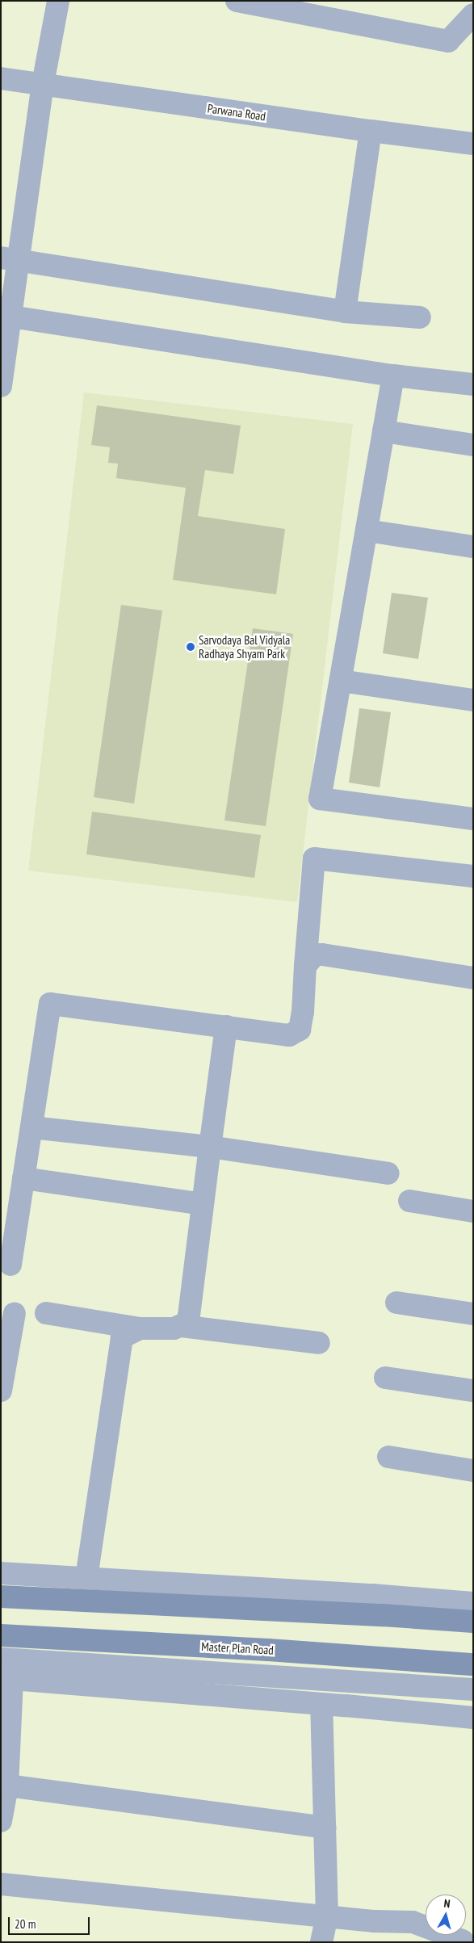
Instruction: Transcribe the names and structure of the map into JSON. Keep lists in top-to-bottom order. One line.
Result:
{"streets":{"main road":["Master Plan Road"],"street":["Parwana Road"]},"places":["Sarvodaya Bal Vidyala Radhaya Shyam Park"],"scale_bar":"20 m","north":"top"}
